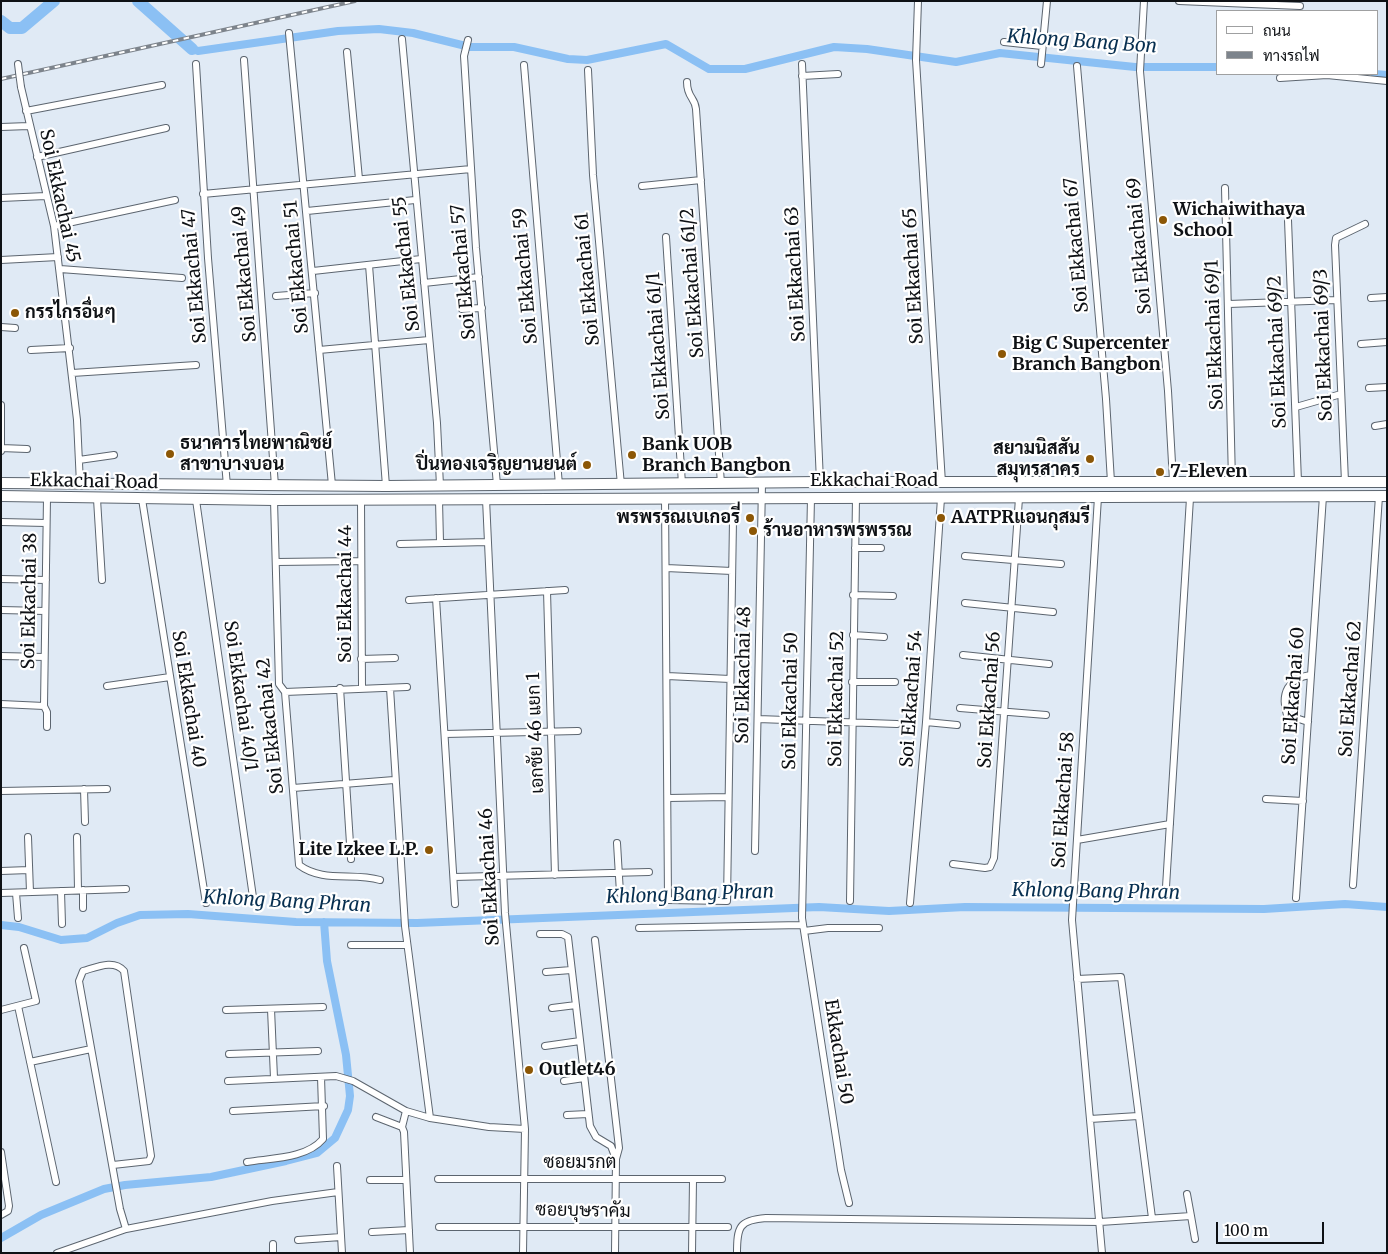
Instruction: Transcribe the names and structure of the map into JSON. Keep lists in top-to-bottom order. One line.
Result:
{"streets":{"main road":["Ekkachai Road"],"street":["Soi Ekkachai 45","Soi Ekkachai 67","Soi Ekkachai 69","Soi Ekkachai 55","Soi Ekkachai 51","Soi Ekkachai 57","Soi Ekkachai 49","Soi Ekkachai 63","Soi Ekkachai 47","Soi Ekkachai 59","Soi Ekkachai 65","Soi Ekkachai 61","Soi Ekkachai 61/2","Soi Ekkachai 69/1","Soi Ekkachai 69/3","Soi Ekkachai 61/1","Soi Ekkachai 69/2","Soi Ekkachai 44","Soi Ekkachai 38","Soi Ekkachai 48","Soi Ekkachai 62","Soi Ekkachai 40/1","Soi Ekkachai 60","Soi Ekkachai 40","Soi Ekkachai 52","Soi Ekkachai 54","Soi Ekkachai 56","Soi Ekkachai 50","Soi Ekkachai 42","เอกชัย 46 แยก 1","Soi Ekkachai 58","Soi Ekkachai 46","Ekkachai 50","ซอยมรกต","ซอยบุษราคัม"]},"crossings":[["Soi Ekkachai 45","Ekkachai Road"],["Soi Ekkachai 67","Ekkachai Road"],["Soi Ekkachai 69","Ekkachai Road"],["Soi Ekkachai 55","Ekkachai Road"],["Soi Ekkachai 51","Ekkachai Road"],["Soi Ekkachai 57","Ekkachai Road"],["Soi Ekkachai 49","Ekkachai Road"],["Soi Ekkachai 63","Ekkachai Road"],["Soi Ekkachai 47","Ekkachai Road"],["Soi Ekkachai 59","Ekkachai Road"],["Soi Ekkachai 65","Ekkachai Road"],["Soi Ekkachai 61","Ekkachai Road"],["Soi Ekkachai 61/2","Ekkachai Road"],["Soi Ekkachai 69/1","Ekkachai Road"],["Soi Ekkachai 69/3","Ekkachai Road"],["Soi Ekkachai 61/1","Ekkachai Road"],["Soi Ekkachai 69/2","Ekkachai Road"],["Ekkachai Road","Soi Ekkachai 44"],["Ekkachai Road","Soi Ekkachai 38"],["Ekkachai Road","Soi Ekkachai 48"],["Ekkachai Road","Soi Ekkachai 62"],["Ekkachai Road","Soi Ekkachai 40/1"],["Ekkachai Road","Soi Ekkachai 60"],["Ekkachai Road","Soi Ekkachai 40"],["Ekkachai Road","Soi Ekkachai 52"],["Ekkachai Road","Soi Ekkachai 54"],["Ekkachai Road","Soi Ekkachai 56"],["Ekkachai Road","Soi Ekkachai 50"],["Ekkachai Road","Soi Ekkachai 42"],["Ekkachai Road","Soi Ekkachai 58"],["Ekkachai Road","Soi Ekkachai 46"],["Soi Ekkachai 50","Ekkachai 50"],["Soi Ekkachai 46","ซอยมรกต"],["Soi Ekkachai 46","ซอยบุษราคัม"]],"water":["Khlong Bang Bon","Khlong Bang Phran"],"places":["Wichaiwithaya School","กรรไกรอื่นๆ","Big C Supercenter Branch Bangbon","ธนาคารไทยพาณิชย์ สาขาบางบอน","Bank UOB Branch Bangbon","สยามนิสสัน สมุทรสาคร","ปิ่นทองเจริญยานยนต์","7-Eleven","พรพรรณเบเกอรี่","AATPRแอนกุสมรี","ร้านอาหารพรพรรณ","Lite Izkee L.P.","Outlet46"],"legend":["ถนน","ทางรถไฟ"],"scale_bar":"100 m"}
